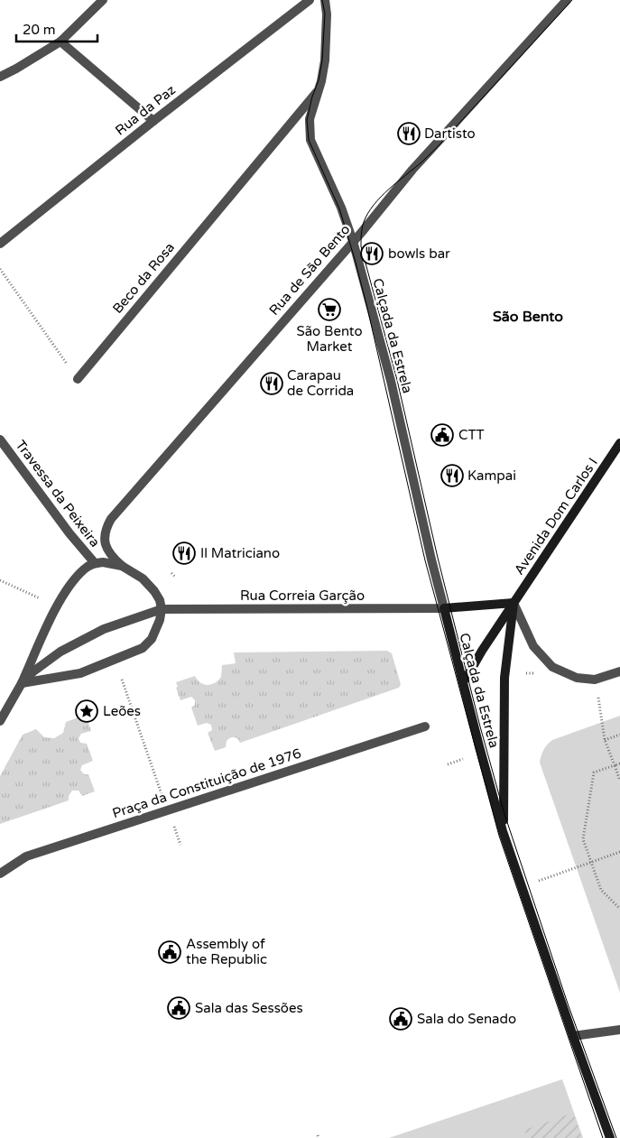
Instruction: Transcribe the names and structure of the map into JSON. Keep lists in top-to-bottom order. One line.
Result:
{"streets":{"main road":["Calçada da Estrela","Avenida Dom Carlos I"],"street":["Rua da Paz","Rua de São Bento","Beco da Rosa","Travessa da Peixeira","Rua Correia Garção","Praça da Constituição de 1976"]},"crossings":[["Rua de São Bento","Calçada da Estrela"],["Beco da Rosa","Calçada da Estrela"],["Calçada da Estrela","Avenida Dom Carlos I"],["Calçada da Estrela","Rua Correia Garção"]],"districts":["São Bento"],"places":{"restaurant":["Dartisto","bowls bar","Carapau de Corrida","Kampai","Il Matriciano"],"supermarket":["São Bento Market"],"public building":["CTT","Assembly of the Republic","Sala das Sessões","Sala do Senado"],"place":["Leões"]},"scale_bar":"20 m"}
